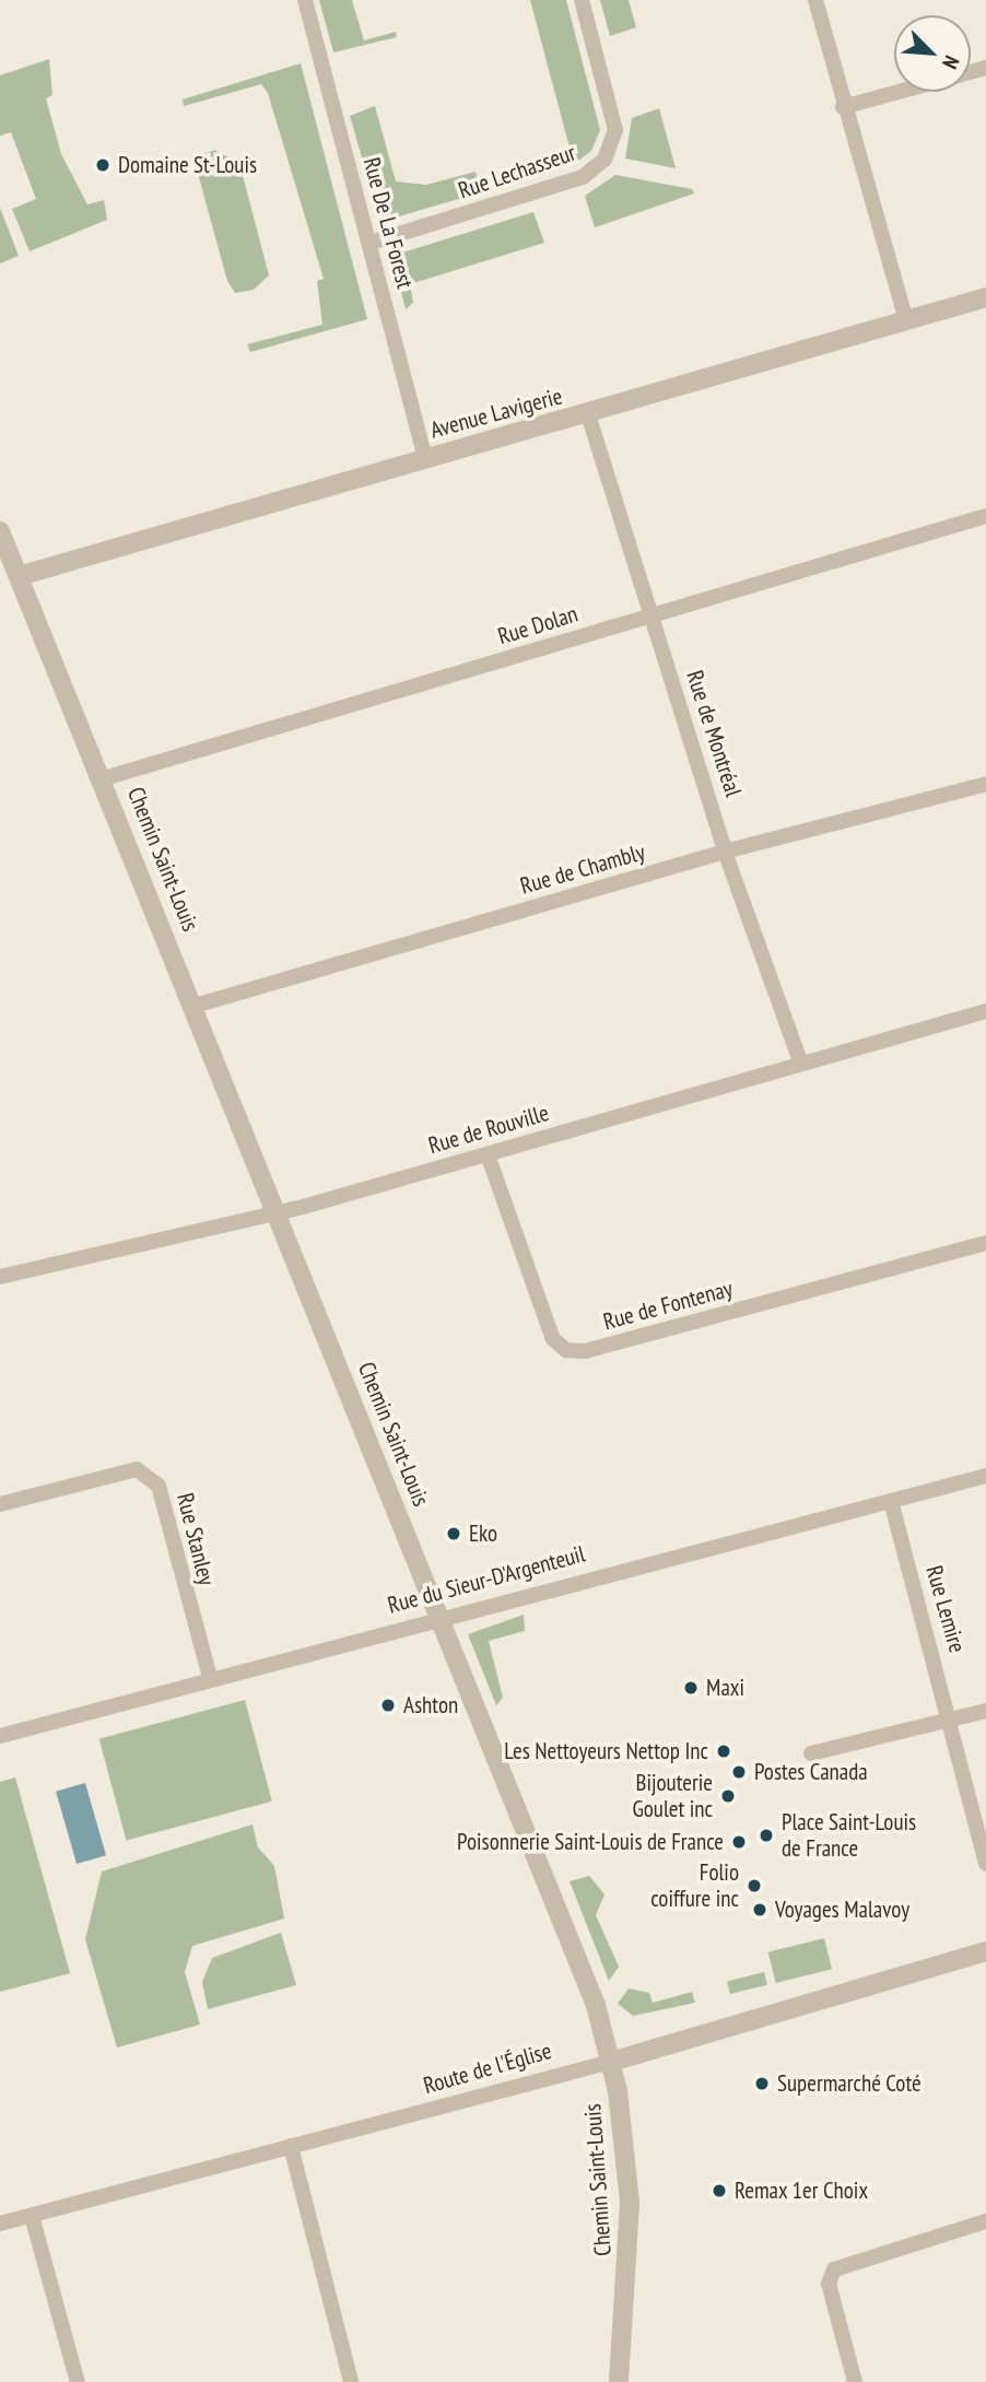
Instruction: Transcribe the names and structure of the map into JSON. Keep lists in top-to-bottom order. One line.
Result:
{"streets":{"street":["Rue Lechasseur","Rue De La Forest","Avenue Lavigerie","Rue Dolan","Rue de Montréal","Chemin Saint-Louis","Rue de Chambly","Rue de Rouville","Rue de Fontenay","Rue Stanley","Rue du Sieur-D'Argenteuil","Rue Lemire","Route de l'Église"]},"crossings":[["Rue Lechasseur","Rue De La Forest"],["Rue De La Forest","Avenue Lavigerie"],["Avenue Lavigerie","Rue de Montréal"],["Avenue Lavigerie","Chemin Saint-Louis"],["Rue Dolan","Rue de Montréal"],["Rue Dolan","Chemin Saint-Louis"],["Rue de Montréal","Rue de Chambly"],["Rue de Montréal","Rue de Rouville"],["Chemin Saint-Louis","Rue de Chambly"],["Chemin Saint-Louis","Rue de Rouville"],["Chemin Saint-Louis","Rue du Sieur-D'Argenteuil"],["Chemin Saint-Louis","Route de l'Église"],["Rue de Rouville","Rue de Fontenay"],["Rue Stanley","Rue du Sieur-D'Argenteuil"],["Rue du Sieur-D'Argenteuil","Rue Lemire"]],"places":["Domaine St-Louis","Eko","Maxi","Ashton","Les Nettoyeurs Nettop Inc","Postes Canada","Bijouterie Goulet inc","Place Saint-Louis de France","Poisonnerie Saint-Louis de France","Folio coiffure inc","Voyages Malavoy","Supermarché Coté","Remax 1er Choix"],"north":"bottom right"}
